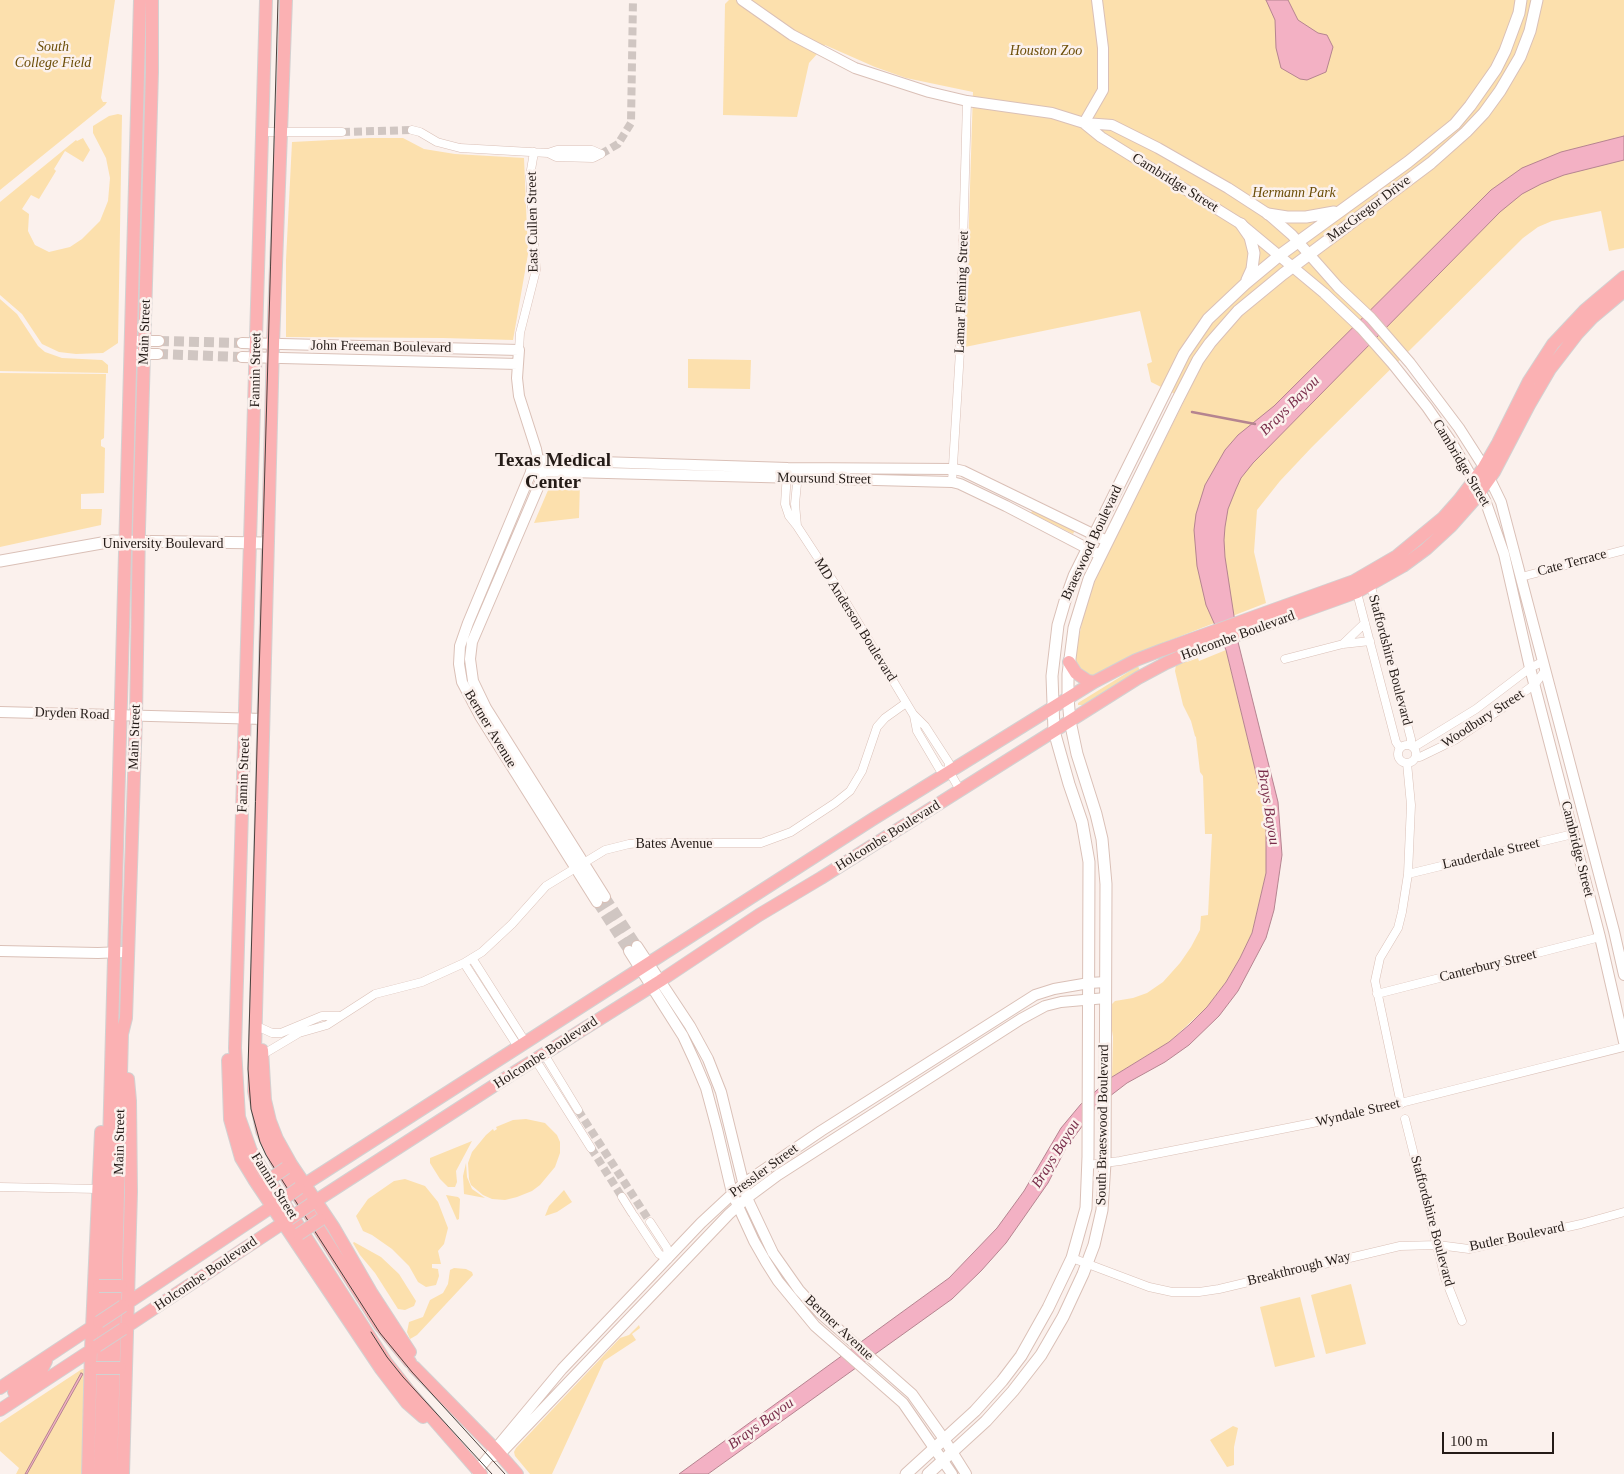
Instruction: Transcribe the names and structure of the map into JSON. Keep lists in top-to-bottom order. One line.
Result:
{"streets":{"main road":["MacGregor Drive","Main Street","Fannin Street","Braeswood Boulevard","University Boulevard","Holcombe Boulevard","South Braeswood Boulevard"],"street":["Cambridge Street","East Cullen Street","Lamar Fleming Street","John Freeman Boulevard","Moursund Street","Cate Terrace","MD Anderson Boulevard","Staffordshire Boulevard","Dryden Road","Woodbury Street","Bertner Avenue","Bates Avenue","Lauderdale Street","Canterbury Street","Wyndale Street","Pressler Street","Butler Boulevard","Breakthrough Way"]},"crossings":[["Cambridge Street","MacGregor Drive"],["Cambridge Street","Lamar Fleming Street"],["Cambridge Street","Cate Terrace"],["Cambridge Street","Holcombe Boulevard"],["Cambridge Street","Woodbury Street"],["Cambridge Street","Lauderdale Street"],["Cambridge Street","Canterbury Street"],["MacGregor Drive","Braeswood Boulevard"],["East Cullen Street","John Freeman Boulevard"],["Lamar Fleming Street","Moursund Street"],["Main Street","University Boulevard"],["Main Street","Dryden Road"],["John Freeman Boulevard","Fannin Street"],["Fannin Street","University Boulevard"],["Fannin Street","Dryden Road"],["Fannin Street","Pressler Street"],["Moursund Street","Braeswood Boulevard"],["Moursund Street","MD Anderson Boulevard"],["Moursund Street","Bertner Avenue"],["Braeswood Boulevard","Holcombe Boulevard"],["Braeswood Boulevard","South Braeswood Boulevard"],["MD Anderson Boulevard","Holcombe Boulevard"],["MD Anderson Boulevard","Bates Avenue"],["Holcombe Boulevard","Staffordshire Boulevard"],["Holcombe Boulevard","Bertner Avenue"],["Holcombe Boulevard","South Braeswood Boulevard"],["Staffordshire Boulevard","Woodbury Street"],["Staffordshire Boulevard","Butler Boulevard"],["Bertner Avenue","Bates Avenue"],["Bertner Avenue","South Braeswood Boulevard"],["Bertner Avenue","Pressler Street"],["Wyndale Street","South Braeswood Boulevard"],["South Braeswood Boulevard","Pressler Street"],["South Braeswood Boulevard","Breakthrough Way"],["Butler Boulevard","Breakthrough Way"]],"districts":["Texas Medical Center"],"water":["Brays Bayou"],"parks":["South College Field","Houston Zoo","Hermann Park"],"scale_bar":"100 m"}
